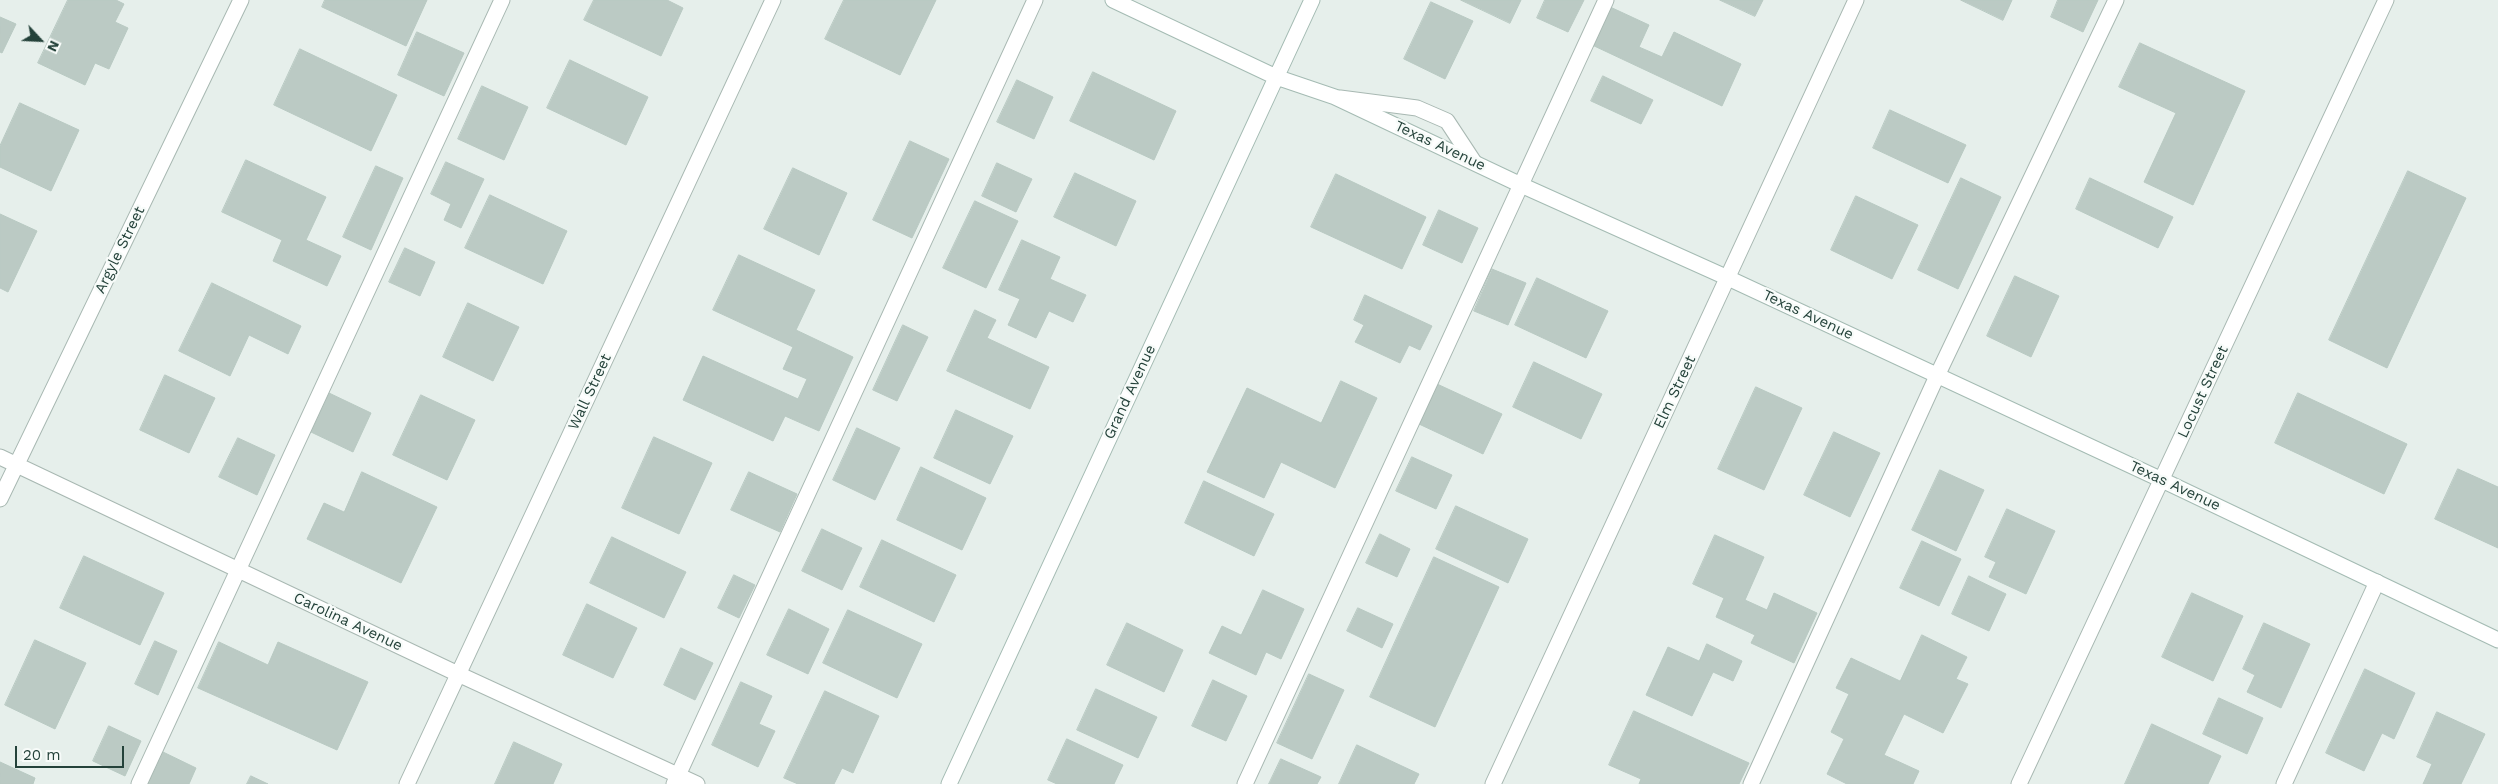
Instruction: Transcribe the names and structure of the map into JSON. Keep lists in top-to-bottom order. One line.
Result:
{"streets":{"street":["Texas Avenue","Argyle Street","Wall Street","Grand Avenue","Elm Street","Locust Street","Carolina Avenue"]},"crossings":[["Texas Avenue","Grand Avenue"],["Texas Avenue","Elm Street"],["Texas Avenue","Locust Street"],["Argyle Street","Carolina Avenue"],["Wall Street","Carolina Avenue"]],"scale_bar":"20 m","north":"bottom right"}
